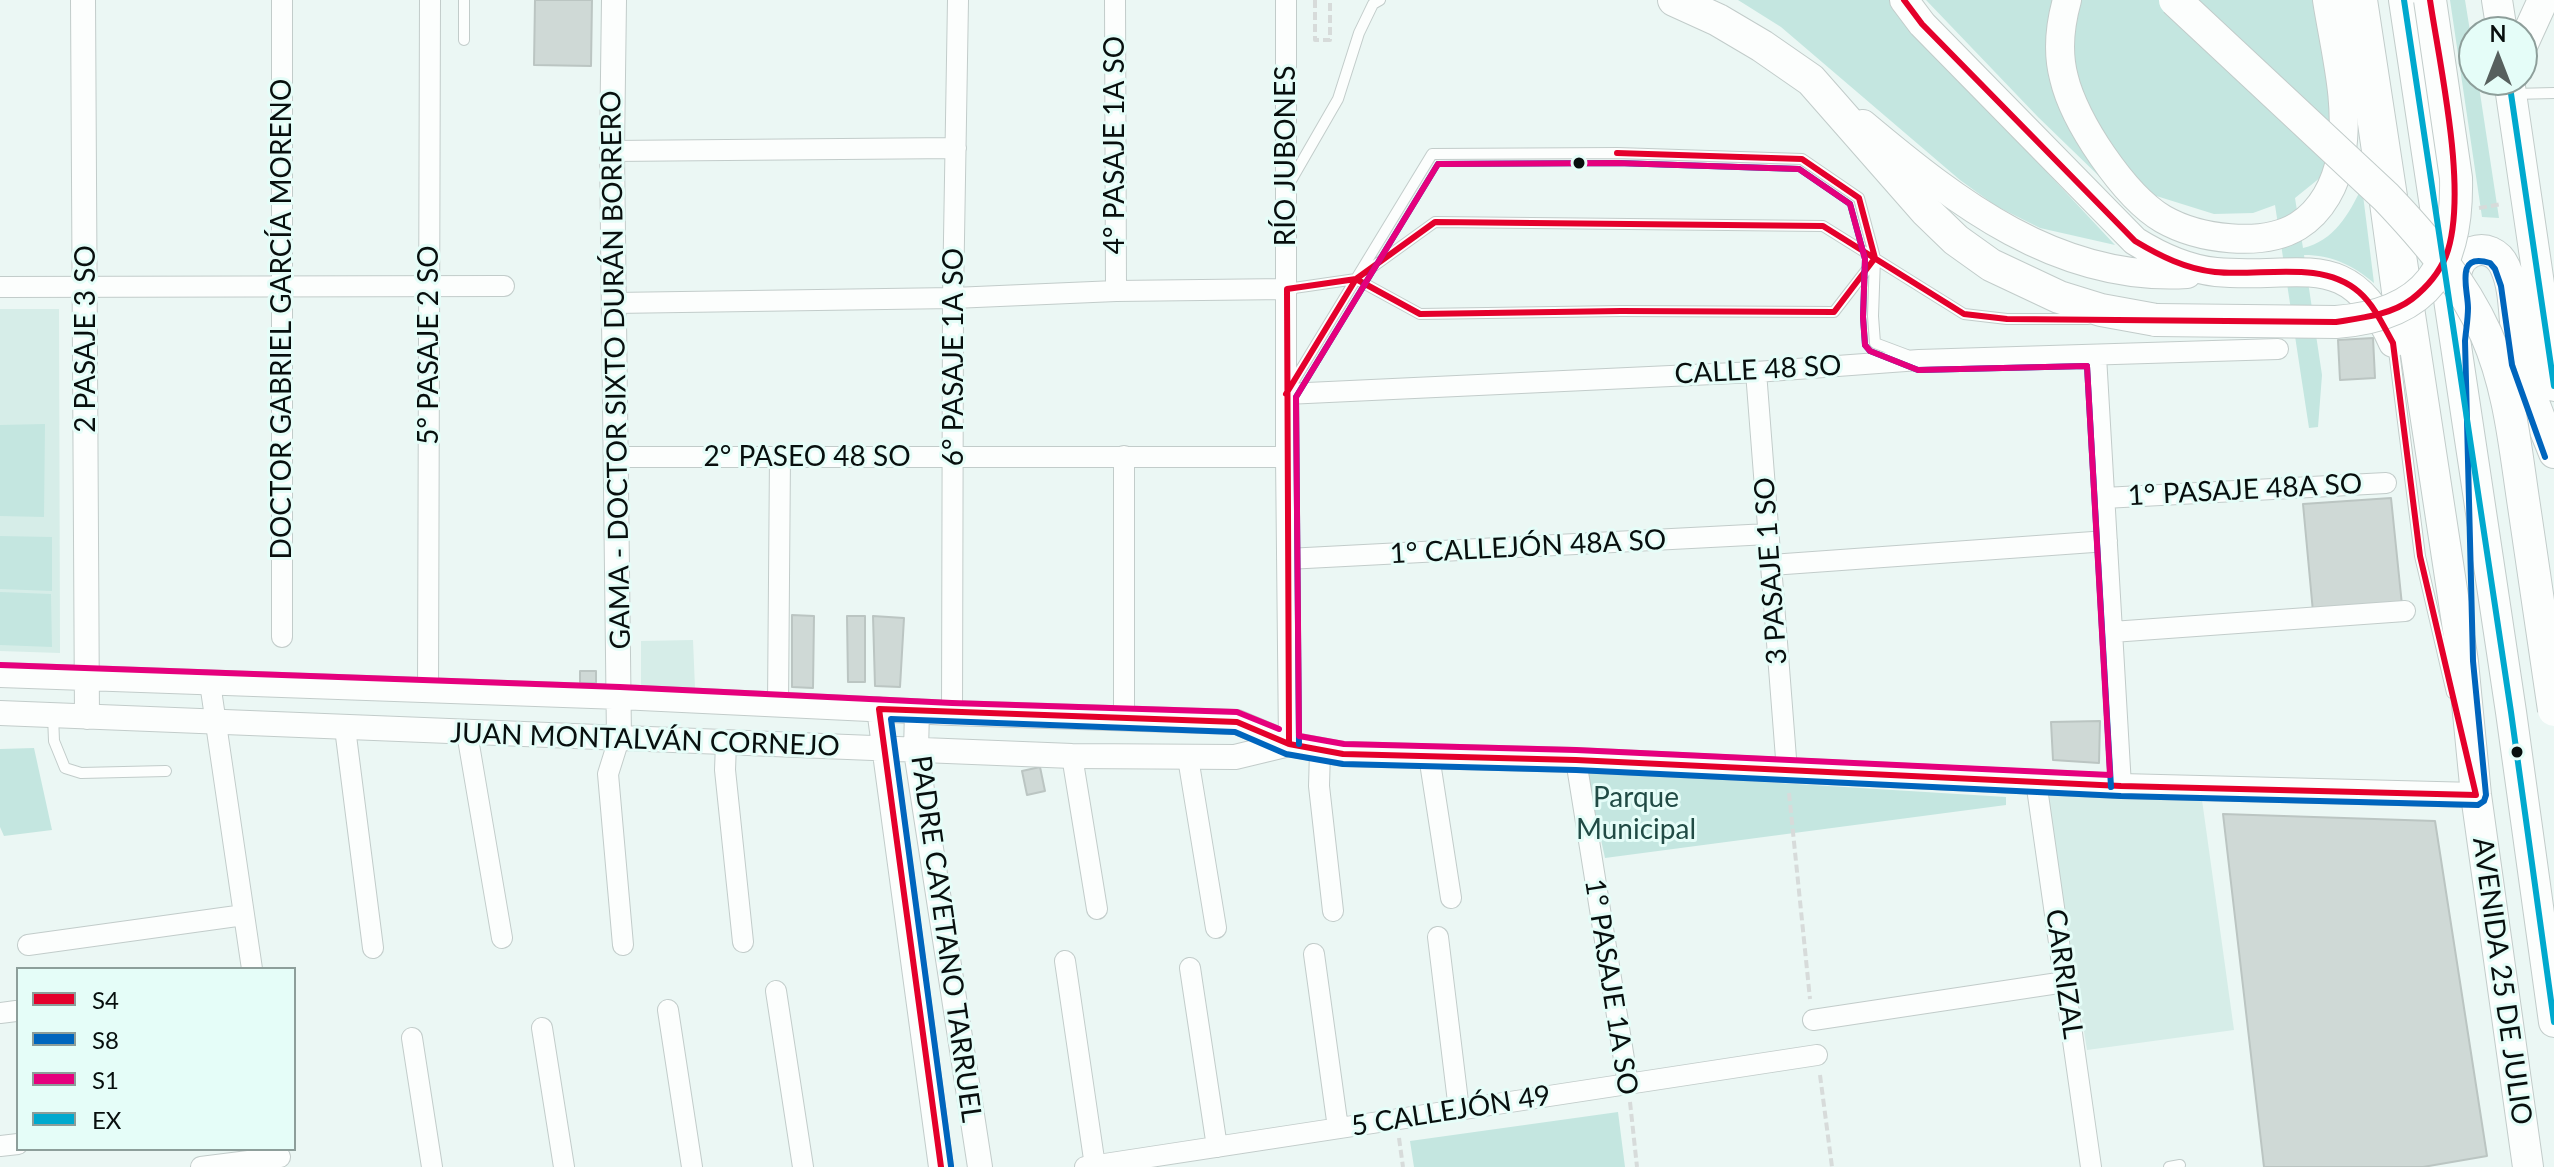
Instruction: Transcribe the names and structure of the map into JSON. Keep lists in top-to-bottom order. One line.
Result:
{"streets":{"main road":["AVENIDA 25 DE JULIO"],"street":["4° PASAJE 1A SO","RÍO JUBONES","DOCTOR GABRIEL GARCÍA MORENO","2 PASAJE 3 SO","5° PASAJE 2 SO","6° PASAJE 1A SO","GAMA - DOCTOR SIXTO DURÁN BORRERO","CALLE 48 SO","2° PASEO 48 SO","1° PASAJE 48A SO","1° CALLEJÓN 48A SO","3 PASAJE 1 SO","JUAN MONTALVÁN CORNEJO","PADRE CAYETANO TARRUEL","CARRIZAL","1° PASAJE 1A SO","5 CALLEJÓN 49"]},"crossings":[["RÍO JUBONES","CALLE 48 SO"],["RÍO JUBONES","2° PASEO 48 SO"],["RÍO JUBONES","1° CALLEJÓN 48A SO"],["RÍO JUBONES","JUAN MONTALVÁN CORNEJO"],["2 PASAJE 3 SO","JUAN MONTALVÁN CORNEJO"],["5° PASAJE 2 SO","JUAN MONTALVÁN CORNEJO"],["6° PASAJE 1A SO","2° PASEO 48 SO"],["6° PASAJE 1A SO","JUAN MONTALVÁN CORNEJO"],["GAMA - DOCTOR SIXTO DURÁN BORRERO","2° PASEO 48 SO"],["GAMA - DOCTOR SIXTO DURÁN BORRERO","JUAN MONTALVÁN CORNEJO"],["CALLE 48 SO","3 PASAJE 1 SO"],["1° CALLEJÓN 48A SO","3 PASAJE 1 SO"],["3 PASAJE 1 SO","JUAN MONTALVÁN CORNEJO"],["JUAN MONTALVÁN CORNEJO","PADRE CAYETANO TARRUEL"],["JUAN MONTALVÁN CORNEJO","CARRIZAL"],["JUAN MONTALVÁN CORNEJO","AVENIDA 25 DE JULIO"],["JUAN MONTALVÁN CORNEJO","1° PASAJE 1A SO"],["1° PASAJE 1A SO","5 CALLEJÓN 49"]],"parks":["Parque Municipal"],"lines":["transit line S4","transit line EX","transit line S8","transit line S1"],"legend":["S4","S8","S1","EX"],"north":"top"}
